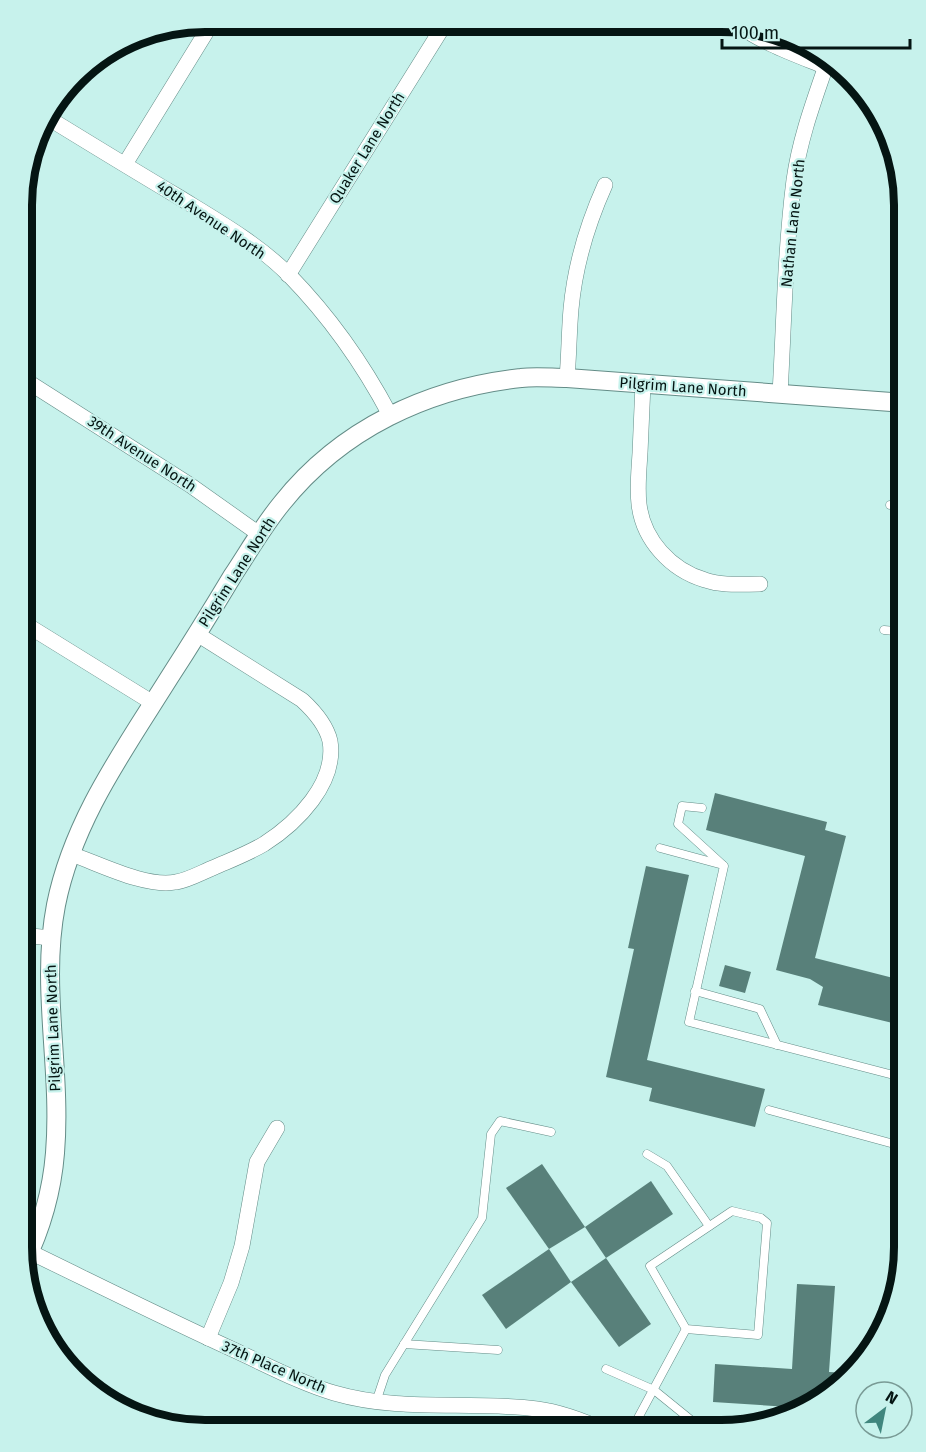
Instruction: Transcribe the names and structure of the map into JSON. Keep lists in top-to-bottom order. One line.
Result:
{"streets":{"street":["Quaker Lane North","40th Avenue North","Nathan Lane North","Pilgrim Lane North","39th Avenue North","37th Place North"]},"crossings":[["Quaker Lane North","40th Avenue North"],["40th Avenue North","Pilgrim Lane North"],["Nathan Lane North","Pilgrim Lane North"],["Pilgrim Lane North","39th Avenue North"]],"scale_bar":"100 m","north":"top right"}
